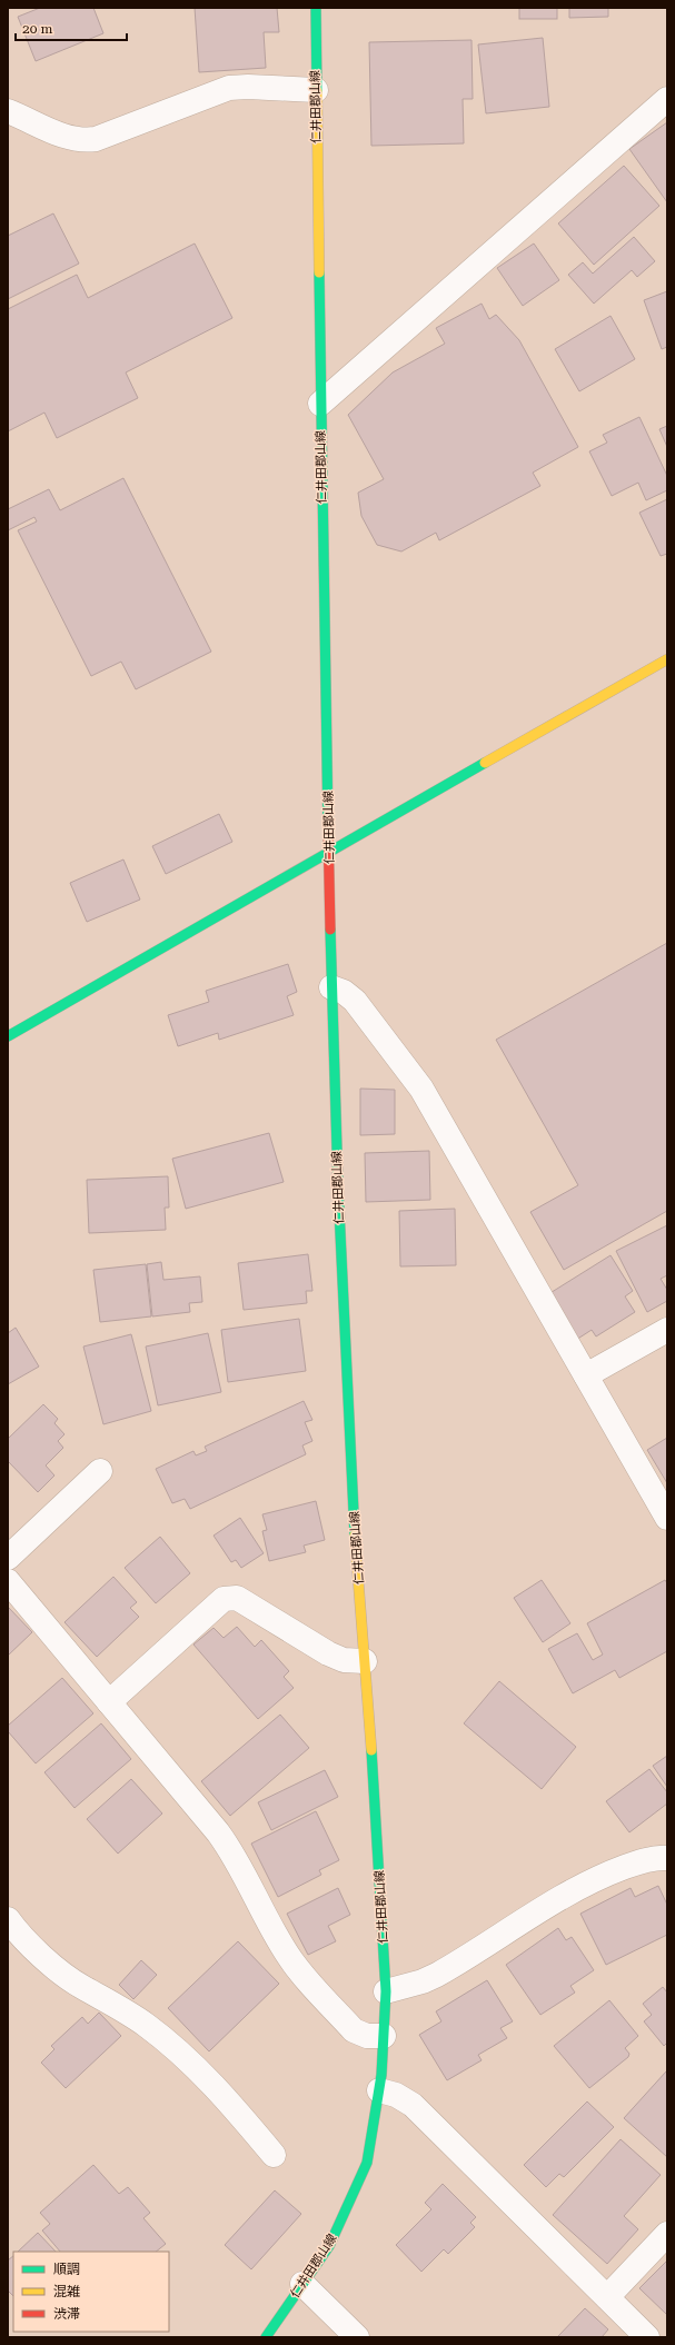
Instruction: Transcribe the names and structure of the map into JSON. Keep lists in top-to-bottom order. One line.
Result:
{"streets":{"main road":["仁井田郡山線"]},"legend":["順調","混雑","渋滞"],"scale_bar":"20 m"}
